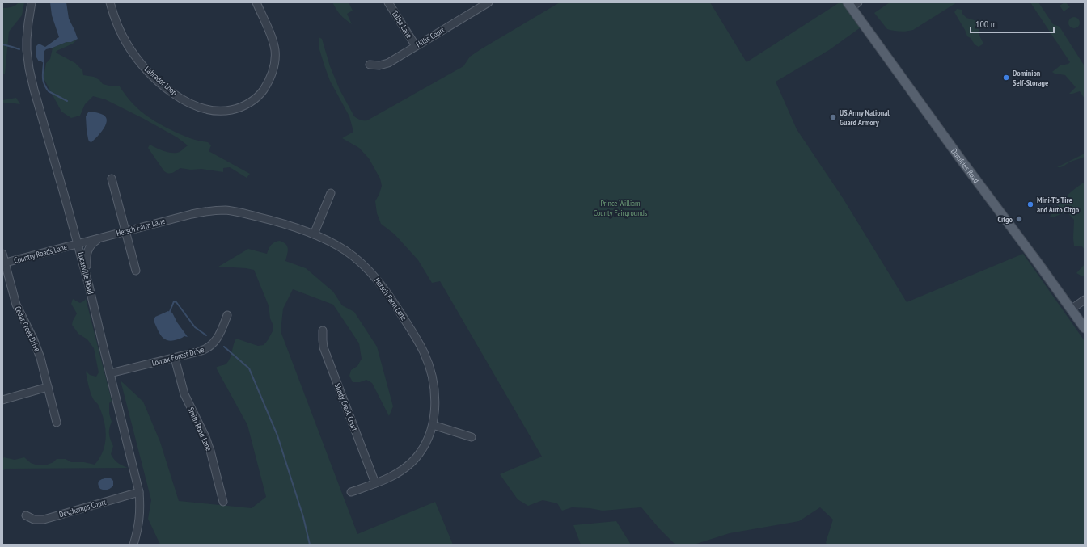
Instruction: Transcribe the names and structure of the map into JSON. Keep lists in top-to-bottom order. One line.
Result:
{"streets":{"main road":["Dumfries Road"],"street":["Talisa Lane","Hillis Court","Labrador Loop","Hersch Farm Lane","Country Roads Lane","Lucasville Road","Cedar Creek Drive","Lomax Forest Drive","Shady Creek Court","Smith Pond Lane","Deschamps Court"]},"crossings":[["Talisa Lane","Hillis Court"],["Hersch Farm Lane","Country Roads Lane"],["Hersch Farm Lane","Lucasville Road"],["Hersch Farm Lane","Shady Creek Court"],["Country Roads Lane","Lucasville Road"],["Country Roads Lane","Cedar Creek Drive"],["Lucasville Road","Lomax Forest Drive"],["Lucasville Road","Deschamps Court"],["Lomax Forest Drive","Smith Pond Lane"]],"parks":["Prince William County Fairgrounds"],"places":["Dominion Self-Storage","US Army National Guard Armory","Mini-T's Tire and Auto Citgo","Citgo"],"scale_bar":"100 m"}
